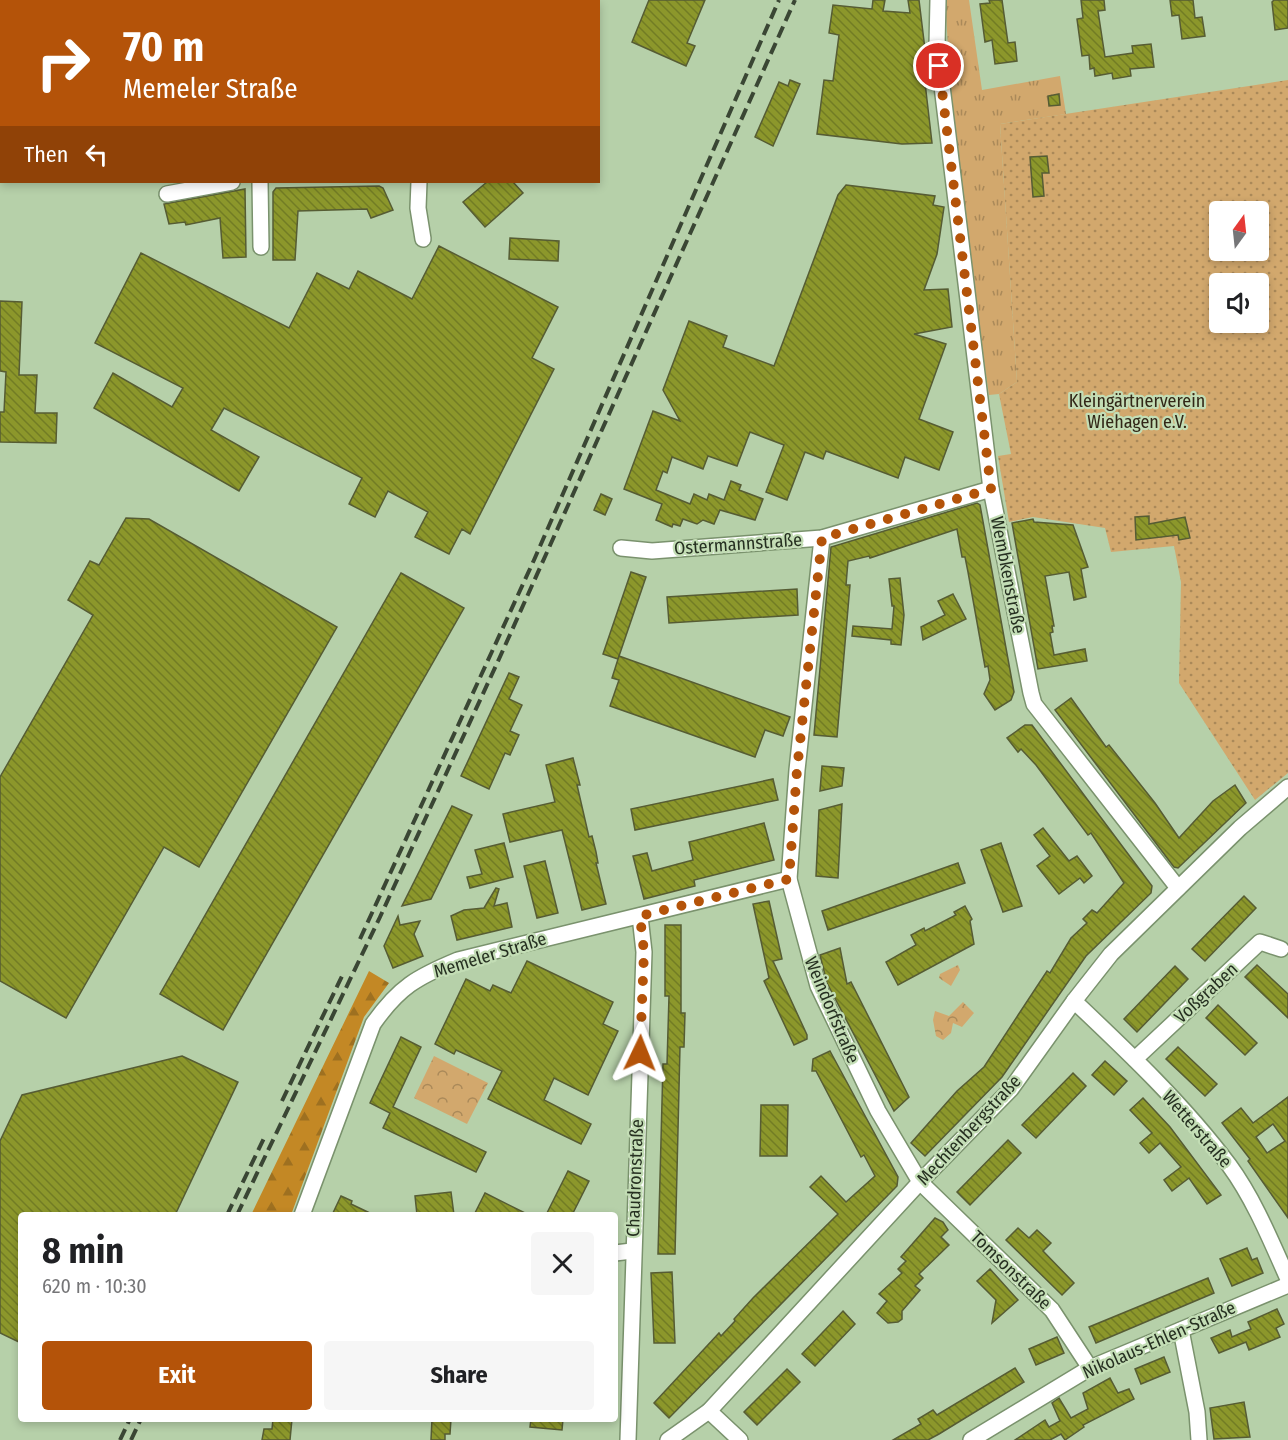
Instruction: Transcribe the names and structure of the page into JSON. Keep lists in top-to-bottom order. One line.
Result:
{"streets":{"street":["Ostermannstraße","Wembkenstraße","Memeler Straße","Voßgraben","Weindorfstraße","Wetterstraße","Mechtenbergstraße","Chaudronstraße","Tomsonstraße","Nikolaus-Ehlen-Straße"]},"crossings":[["Ostermannstraße","Wembkenstraße"],["Ostermannstraße","Weindorfstraße"],["Wembkenstraße","Mechtenbergstraße"],["Memeler Straße","Weindorfstraße"],["Memeler Straße","Chaudronstraße"],["Voßgraben","Wetterstraße"],["Weindorfstraße","Mechtenbergstraße"],["Weindorfstraße","Tomsonstraße"],["Wetterstraße","Mechtenbergstraße"],["Mechtenbergstraße","Tomsonstraße"],["Tomsonstraße","Nikolaus-Ehlen-Straße"]],"parks":["Kleingärtnerverein Wiehagen e.V."],"north":"top","page":{"turn":["70 m","Memeler Straße"],"then":"Then","heading":["8 min","620 m · 10:30"],"buttons":["Exit","Share"]}}
